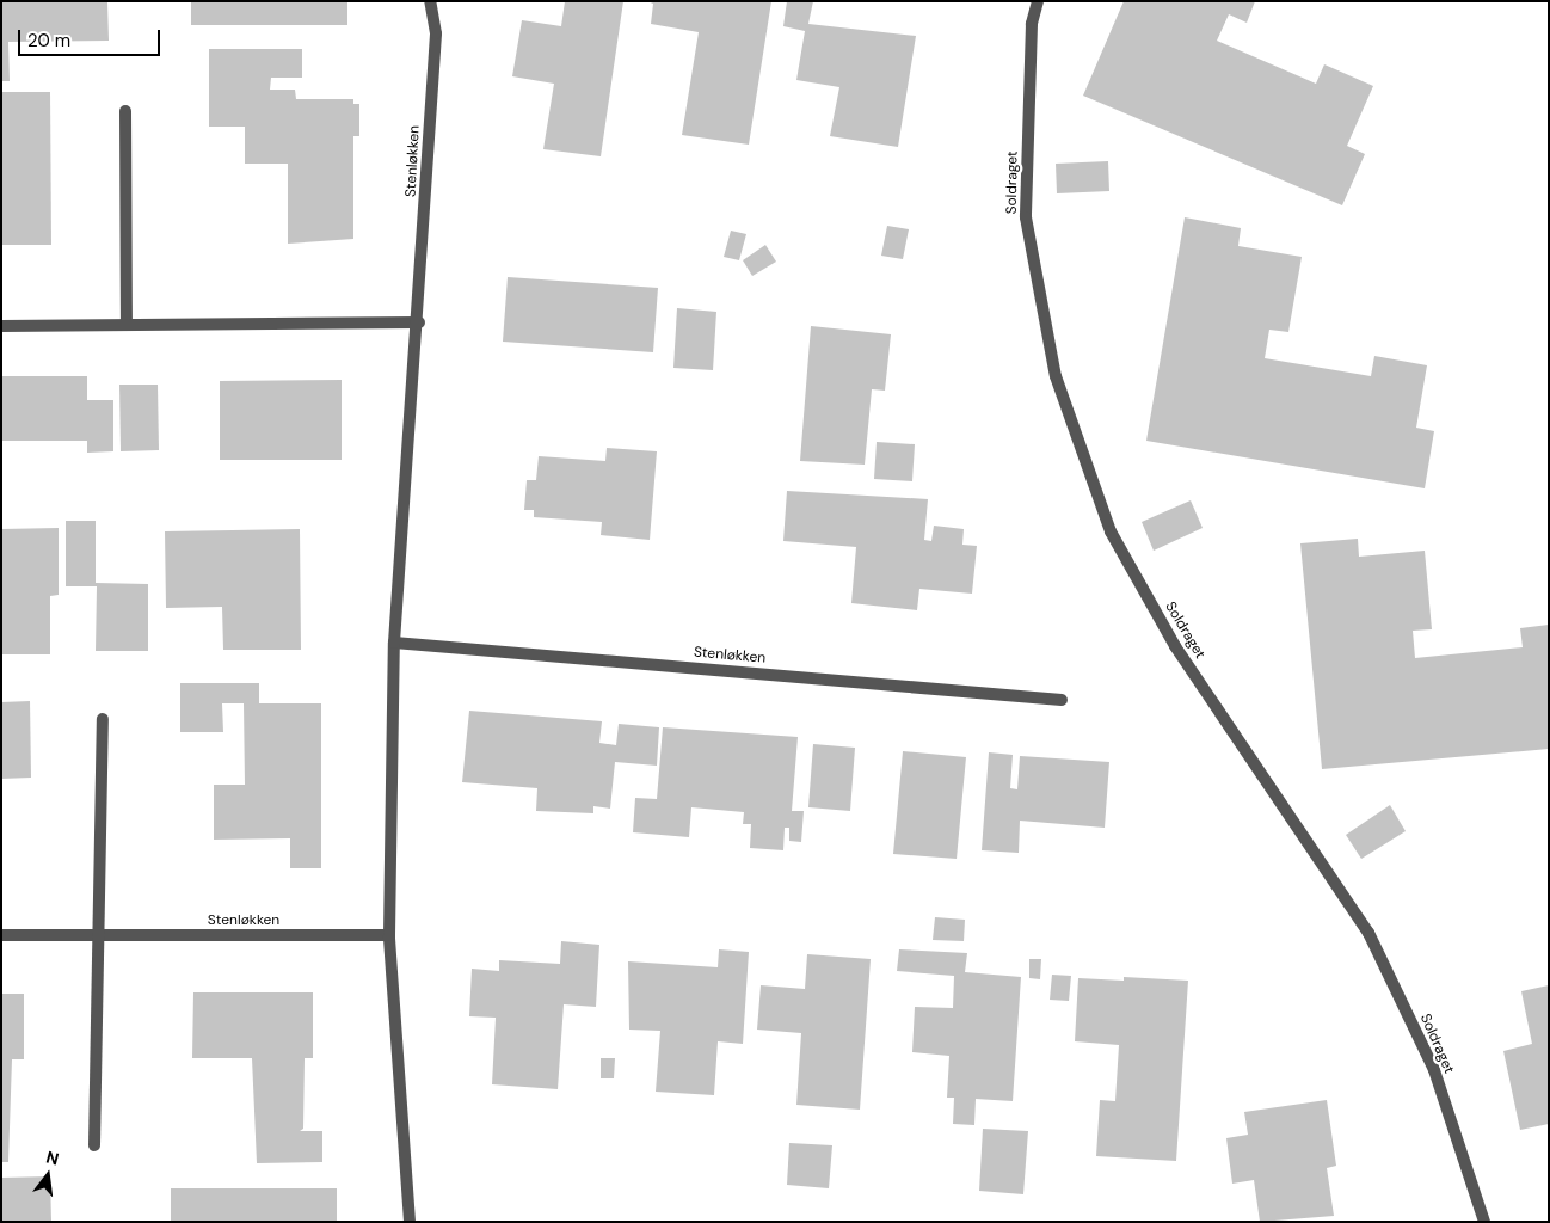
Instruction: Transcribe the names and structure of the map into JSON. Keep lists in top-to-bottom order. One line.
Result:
{"streets":{"street":["Stenløkken","Soldraget"]},"scale_bar":"20 m","north":"top"}
